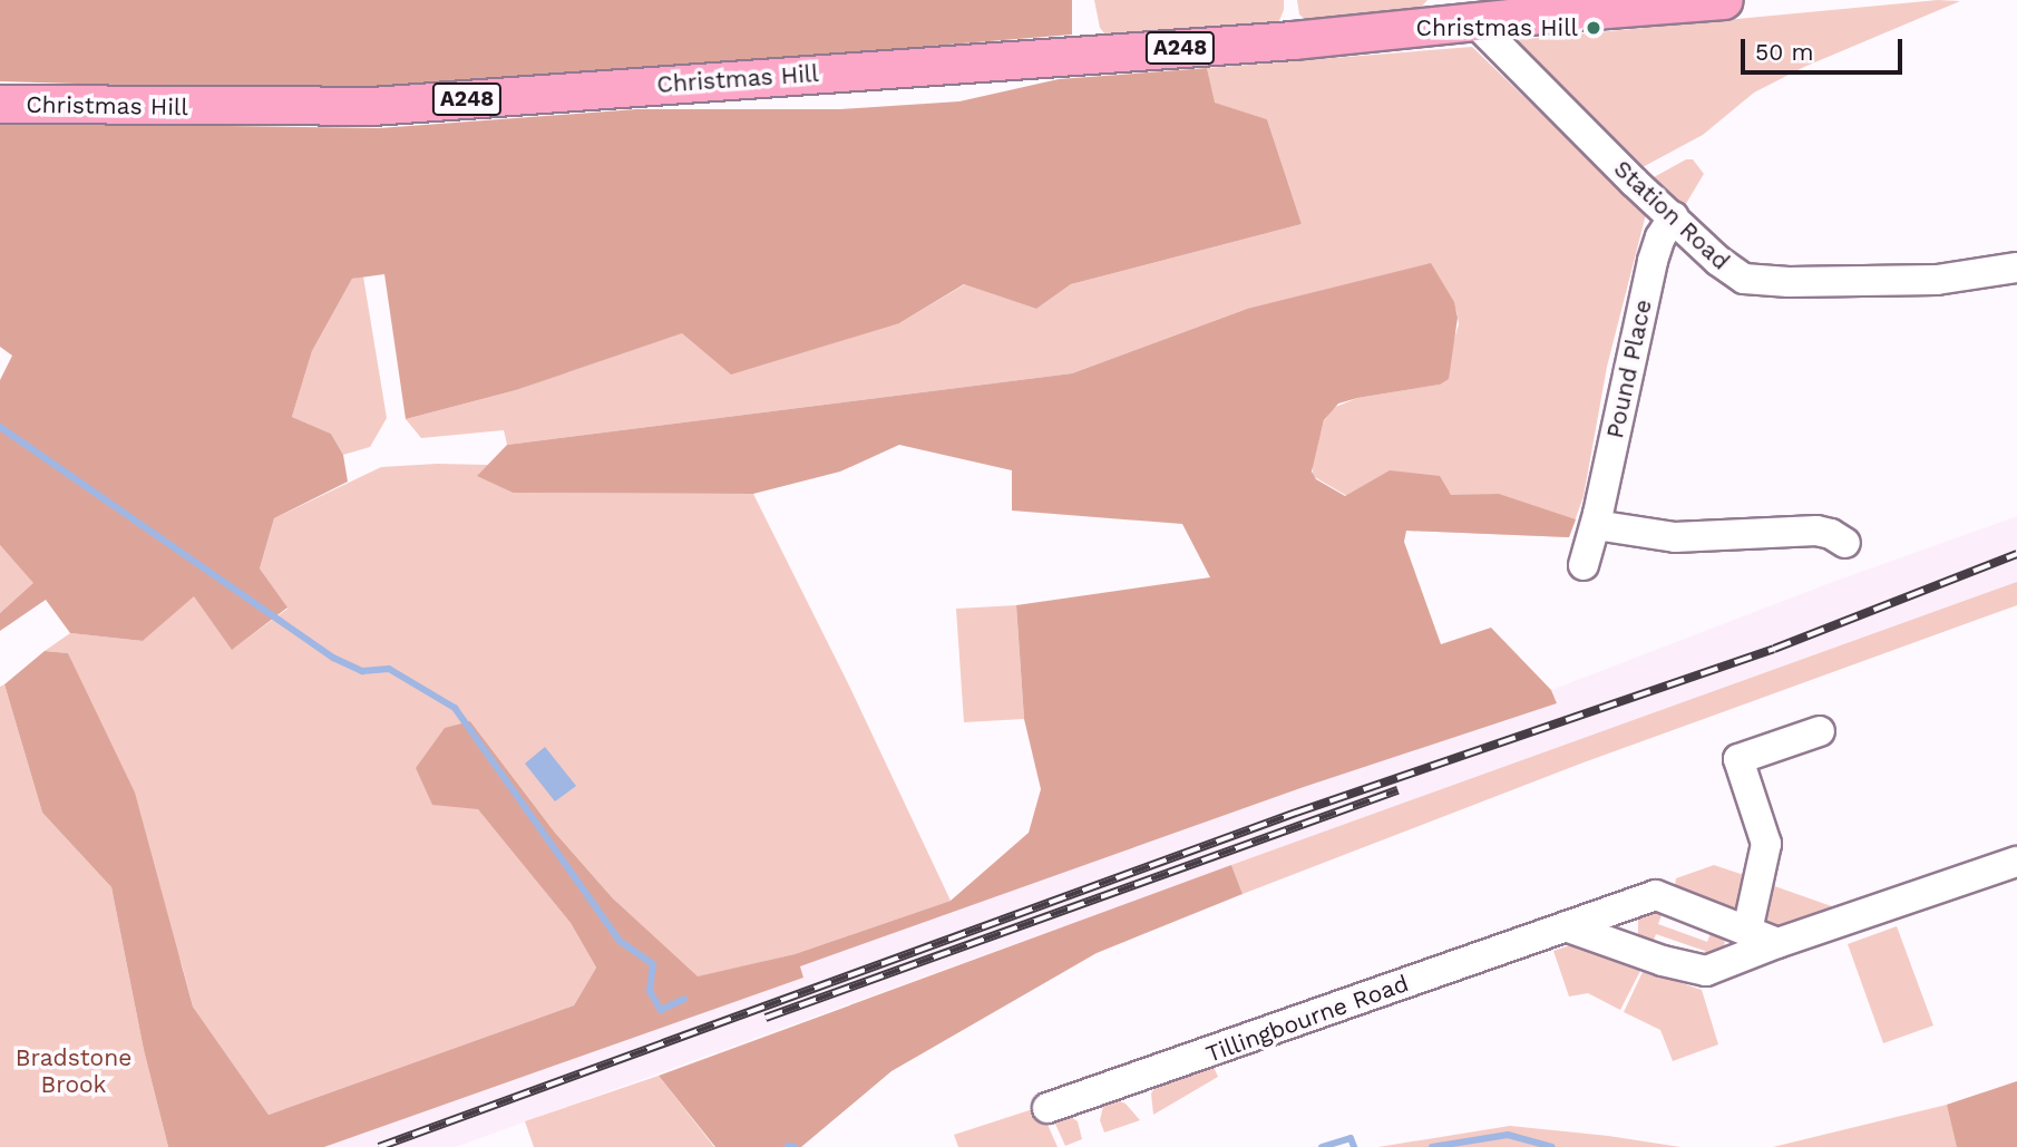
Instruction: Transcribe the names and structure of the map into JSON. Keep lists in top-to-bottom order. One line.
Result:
{"streets":{"main road":["A248","Christmas Hill"],"street":["Station Road","Pound Place","Tillingbourne Road"]},"crossings":[["A248","Christmas Hill"],["A248","Station Road"],["Christmas Hill","Station Road"],["Station Road","Pound Place"]],"parks":["Bradstone Brook"],"places":["Christmas Hill"],"scale_bar":"50 m"}
